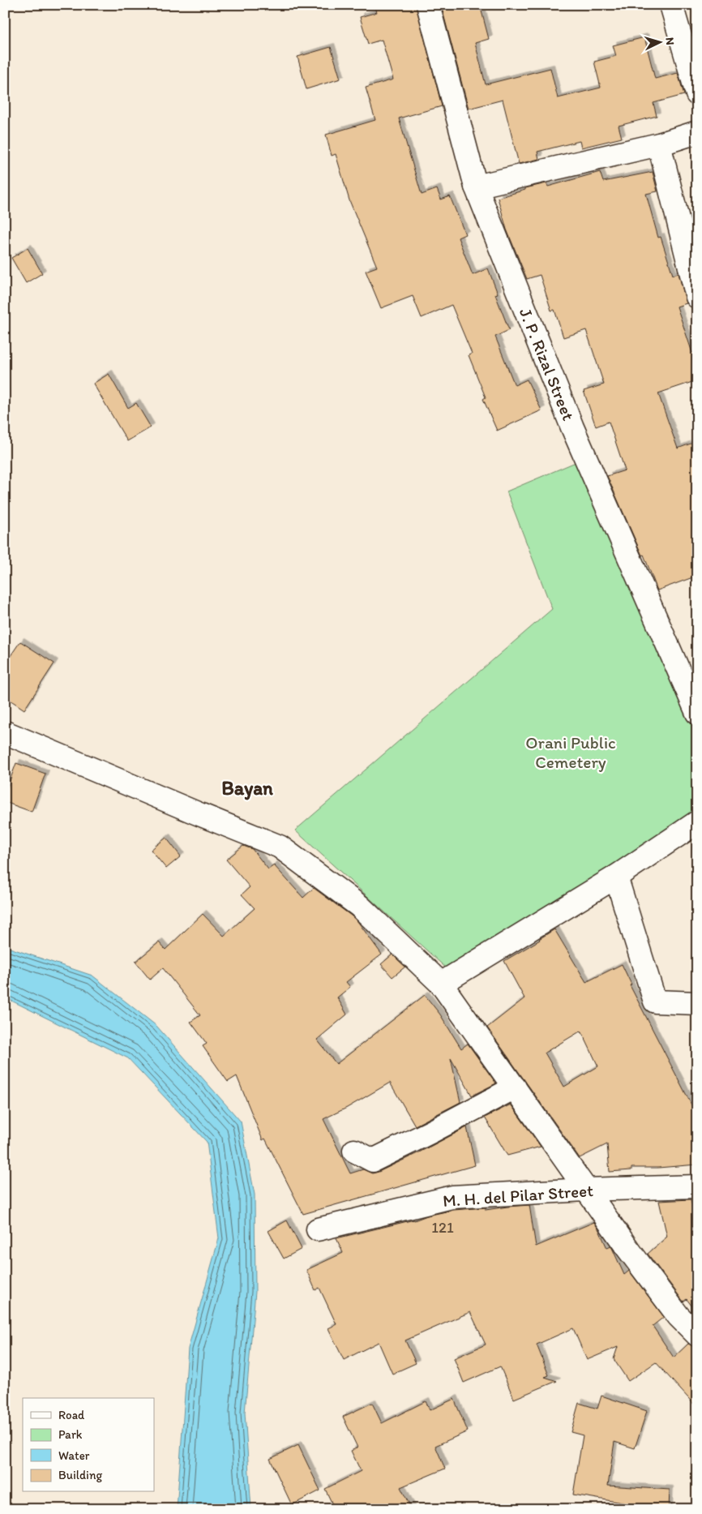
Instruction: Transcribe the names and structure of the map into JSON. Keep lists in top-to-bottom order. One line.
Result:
{"streets":{"street":["J. P. Rizal Street","M. H. del Pilar Street"]},"districts":["Bayan"],"parks":["Orani Public Cemetery"],"house_numbers":["121"],"legend":["Road","Park","Water","Building"],"north":"right"}
